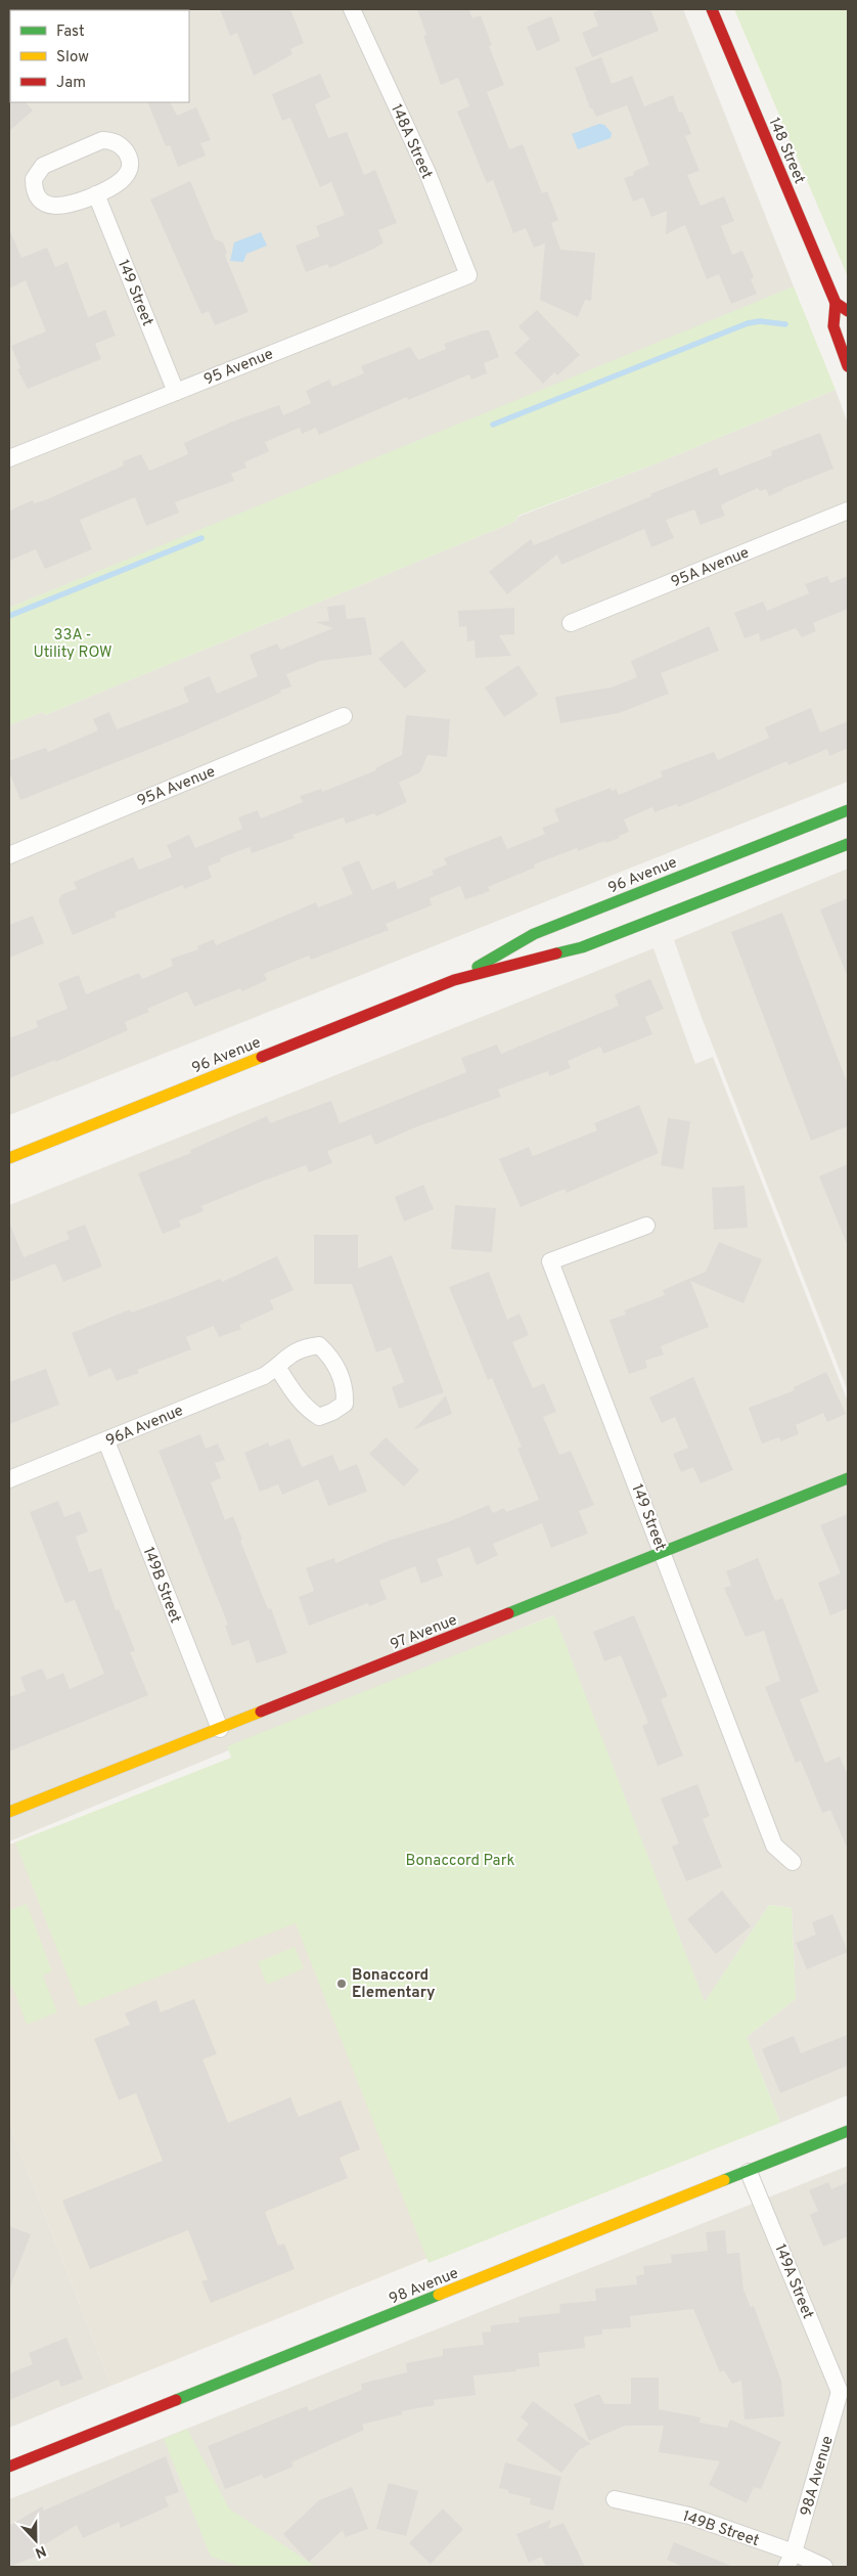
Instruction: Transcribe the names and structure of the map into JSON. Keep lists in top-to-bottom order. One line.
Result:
{"streets":{"street":["148A Street","148 Street","149 Street","95 Avenue","95A Avenue","96 Avenue","96A Avenue","149B Street","97 Avenue","149A Street","98 Avenue","98A Avenue"]},"crossings":[["148A Street","95 Avenue"],["149 Street","95 Avenue"],["149 Street","97 Avenue"],["96A Avenue","149B Street"],["149B Street","97 Avenue"],["149B Street","98A Avenue"],["149A Street","98 Avenue"],["149A Street","98A Avenue"]],"parks":["33A - Utility ROW","Bonaccord Park"],"places":["Bonaccord Elementary"],"legend":["Fast","Slow","Jam"],"north":"bottom"}
